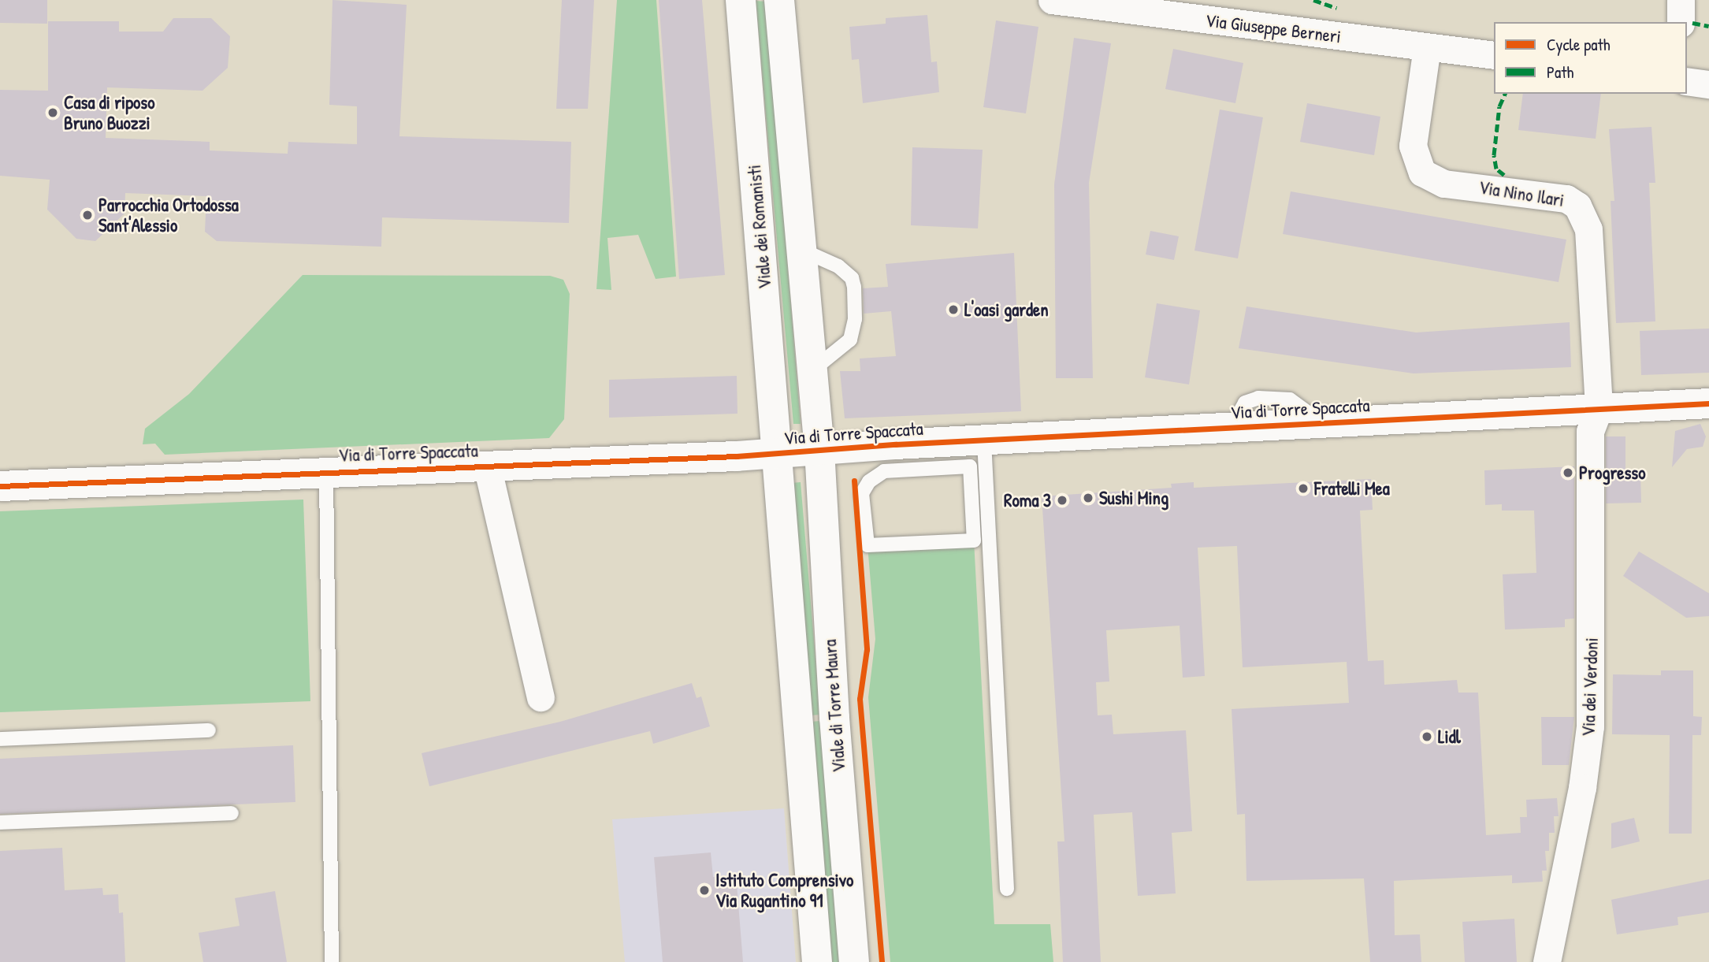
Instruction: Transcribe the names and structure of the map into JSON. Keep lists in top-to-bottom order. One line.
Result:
{"streets":{"street":["Via Giuseppe Berneri","Via Nino Ilari","Viale dei Romanisti","Via di Torre Spaccata","Via dei Verdoni","Viale di Torre Maura"]},"crossings":[["Via Giuseppe Berneri","Via Nino Ilari"],["Via Nino Ilari","Via di Torre Spaccata"],["Via Nino Ilari","Via dei Verdoni"],["Viale dei Romanisti","Via di Torre Spaccata"],["Viale dei Romanisti","Viale di Torre Maura"],["Via di Torre Spaccata","Via dei Verdoni"],["Via di Torre Spaccata","Viale di Torre Maura"]],"places":["Casa di riposo Bruno Buozzi","Parrocchia Ortodossa Sant'Alessio","L'oasi garden","Progresso","Fratelli Mea","Sushi Ming","Roma 3","Lidl","Istituto Comprensivo Via Rugantino 91"],"legend":["Cycle path","Path"]}
